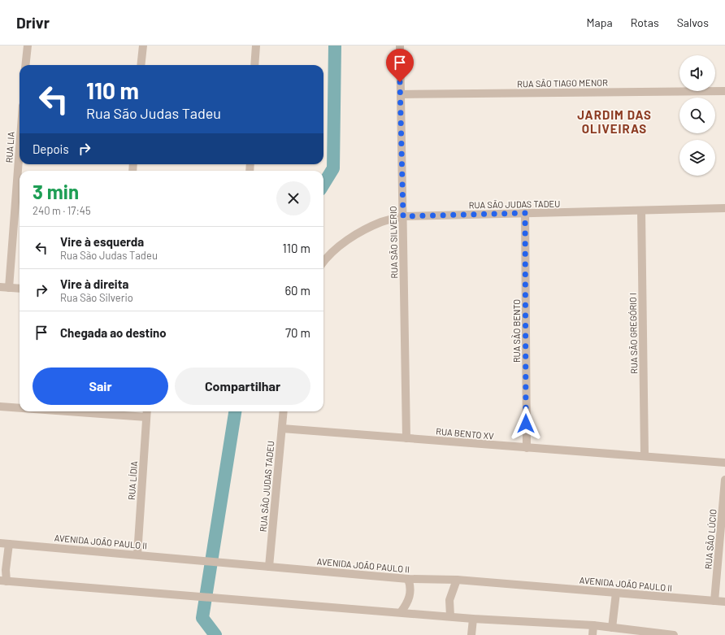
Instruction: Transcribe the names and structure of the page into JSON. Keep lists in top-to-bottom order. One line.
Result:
{"streets":{"street":["RUA SÃO TIAGO MENOR","RUA LIA","RUA SÃO JUDAS TADEU","RUA SÃO SILVERIO","RUA SÃO BENTO","RUA SÃO GREGÓRIO I","RUA BENTO XV","RUA LÍDIA","RUA SÃO LÚCIO","AVENIDA JOÃO PAULO II"]},"crossings":[["RUA SÃO TIAGO MENOR","RUA SÃO SILVERIO"],["RUA SÃO JUDAS TADEU","RUA SÃO SILVERIO"],["RUA SÃO JUDAS TADEU","RUA SÃO BENTO"],["RUA SÃO JUDAS TADEU","RUA SÃO GREGÓRIO I"],["RUA SÃO JUDAS TADEU","RUA BENTO XV"],["RUA SÃO JUDAS TADEU","AVENIDA JOÃO PAULO II"],["RUA SÃO SILVERIO","RUA BENTO XV"],["RUA SÃO BENTO","RUA BENTO XV"],["RUA SÃO GREGÓRIO I","RUA BENTO XV"],["RUA LÍDIA","AVENIDA JOÃO PAULO II"],["RUA SÃO LÚCIO","AVENIDA JOÃO PAULO II"]],"districts":["JARDIM DAS OLIVEIRAS"],"page":{"header":"Drivr","nav":["Mapa","Rotas","Salvos"],"turn":["110 m","Rua São Judas Tadeu"],"then":"Depois","heading":["3 min","240 m · 17:45"],"list":[{"name":"Vire à esquerda","note":"Rua São Judas Tadeu","value":"110 m"},{"name":"Vire à direita","note":"Rua São Silverio","value":"60 m"},{"name":"Chegada ao destino","value":"70 m"}],"buttons":["Sair","Compartilhar"]}}
